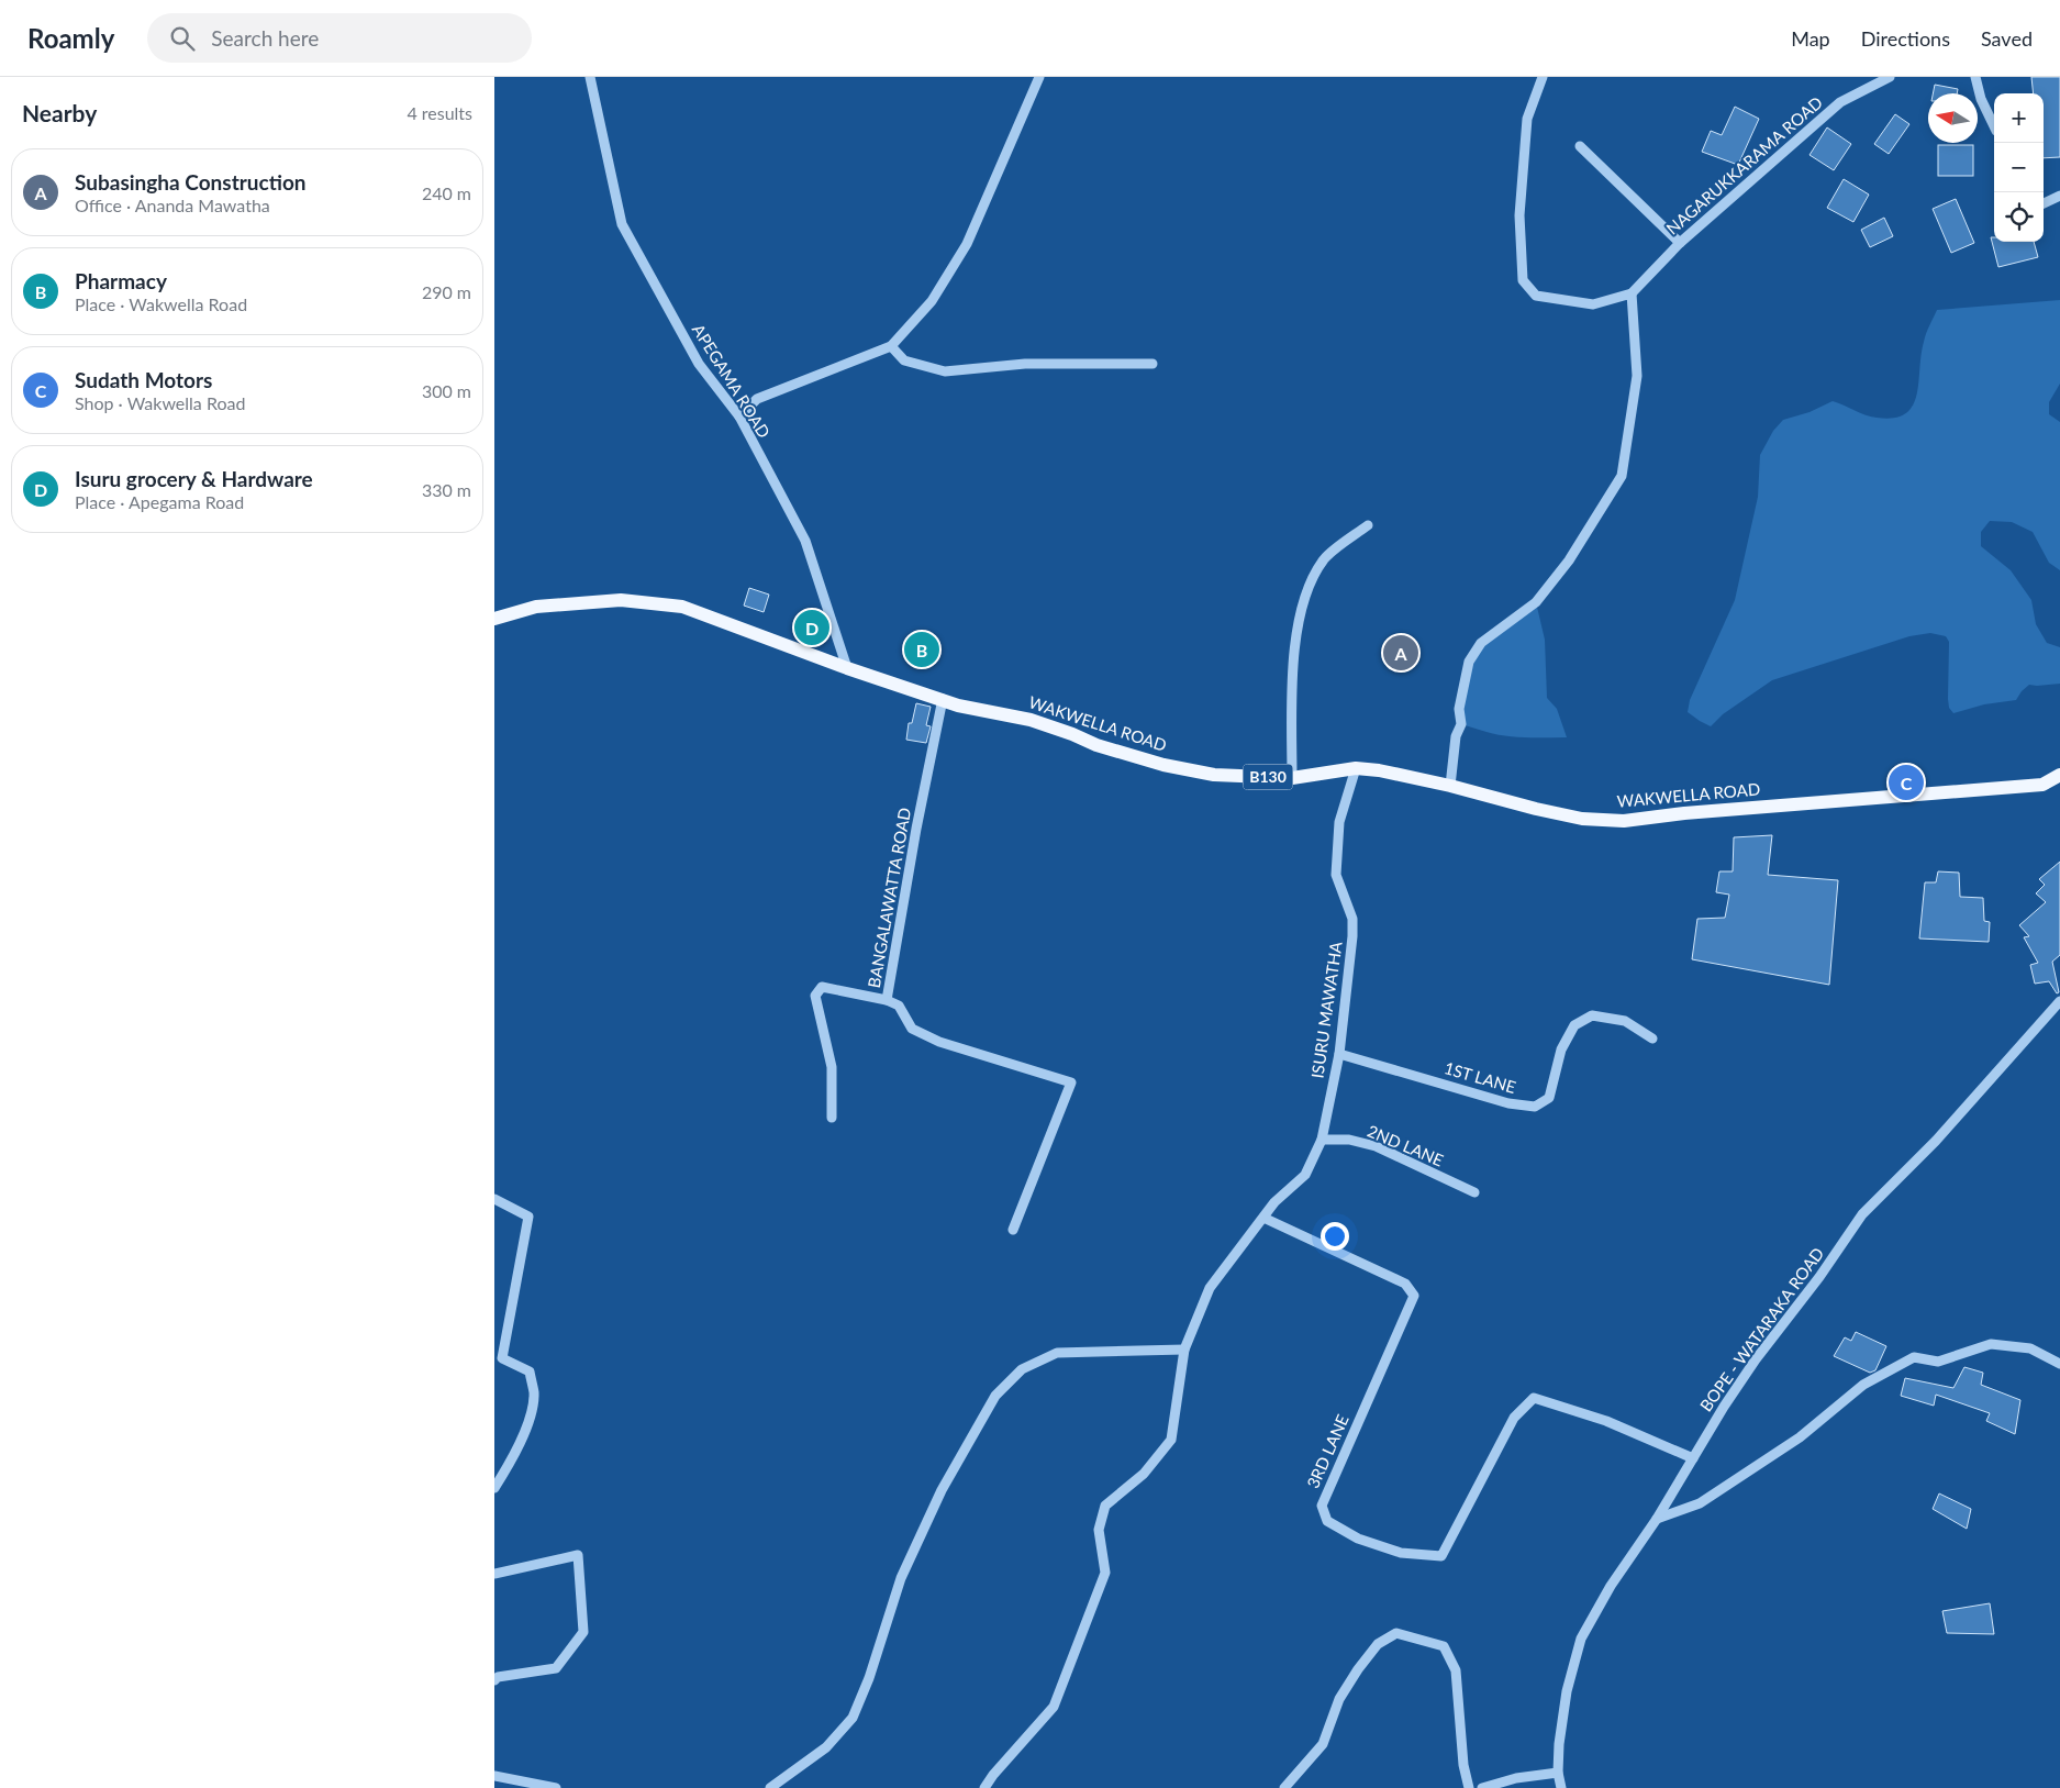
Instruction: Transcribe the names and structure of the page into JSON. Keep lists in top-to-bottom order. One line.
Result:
{"streets":{"main road":["WAKWELLA ROAD","B130"],"street":["NAGARUKKARAMA ROAD","APEGAMA ROAD","BANGALAWATTA ROAD","ISURU MAWATHA","1ST LANE","2ND LANE","BOPE - WATARAKA ROAD","3RD LANE"]},"crossings":[["APEGAMA ROAD","WAKWELLA ROAD"],["WAKWELLA ROAD","BANGALAWATTA ROAD"],["WAKWELLA ROAD","ISURU MAWATHA"],["ISURU MAWATHA","1ST LANE"],["ISURU MAWATHA","2ND LANE"],["ISURU MAWATHA","3RD LANE"],["BOPE - WATARAKA ROAD","3RD LANE"]],"north":"left","page":{"header":"Roamly","search":"Search here","nav":["Map","Directions","Saved"],"heading":["Nearby","4 results"],"map_buttons":["+","−"],"list":[{"mark":"A","name":"Subasingha Construction","note":"Office · Ananda Mawatha","value":"240 m"},{"mark":"B","name":"Pharmacy","note":"Place · Wakwella Road","value":"290 m"},{"mark":"C","name":"Sudath Motors","note":"Shop · Wakwella Road","value":"300 m"},{"mark":"D","name":"Isuru grocery & Hardware","note":"Place · Apegama Road","value":"330 m"}],"pins":["D","B","A","C"]}}
